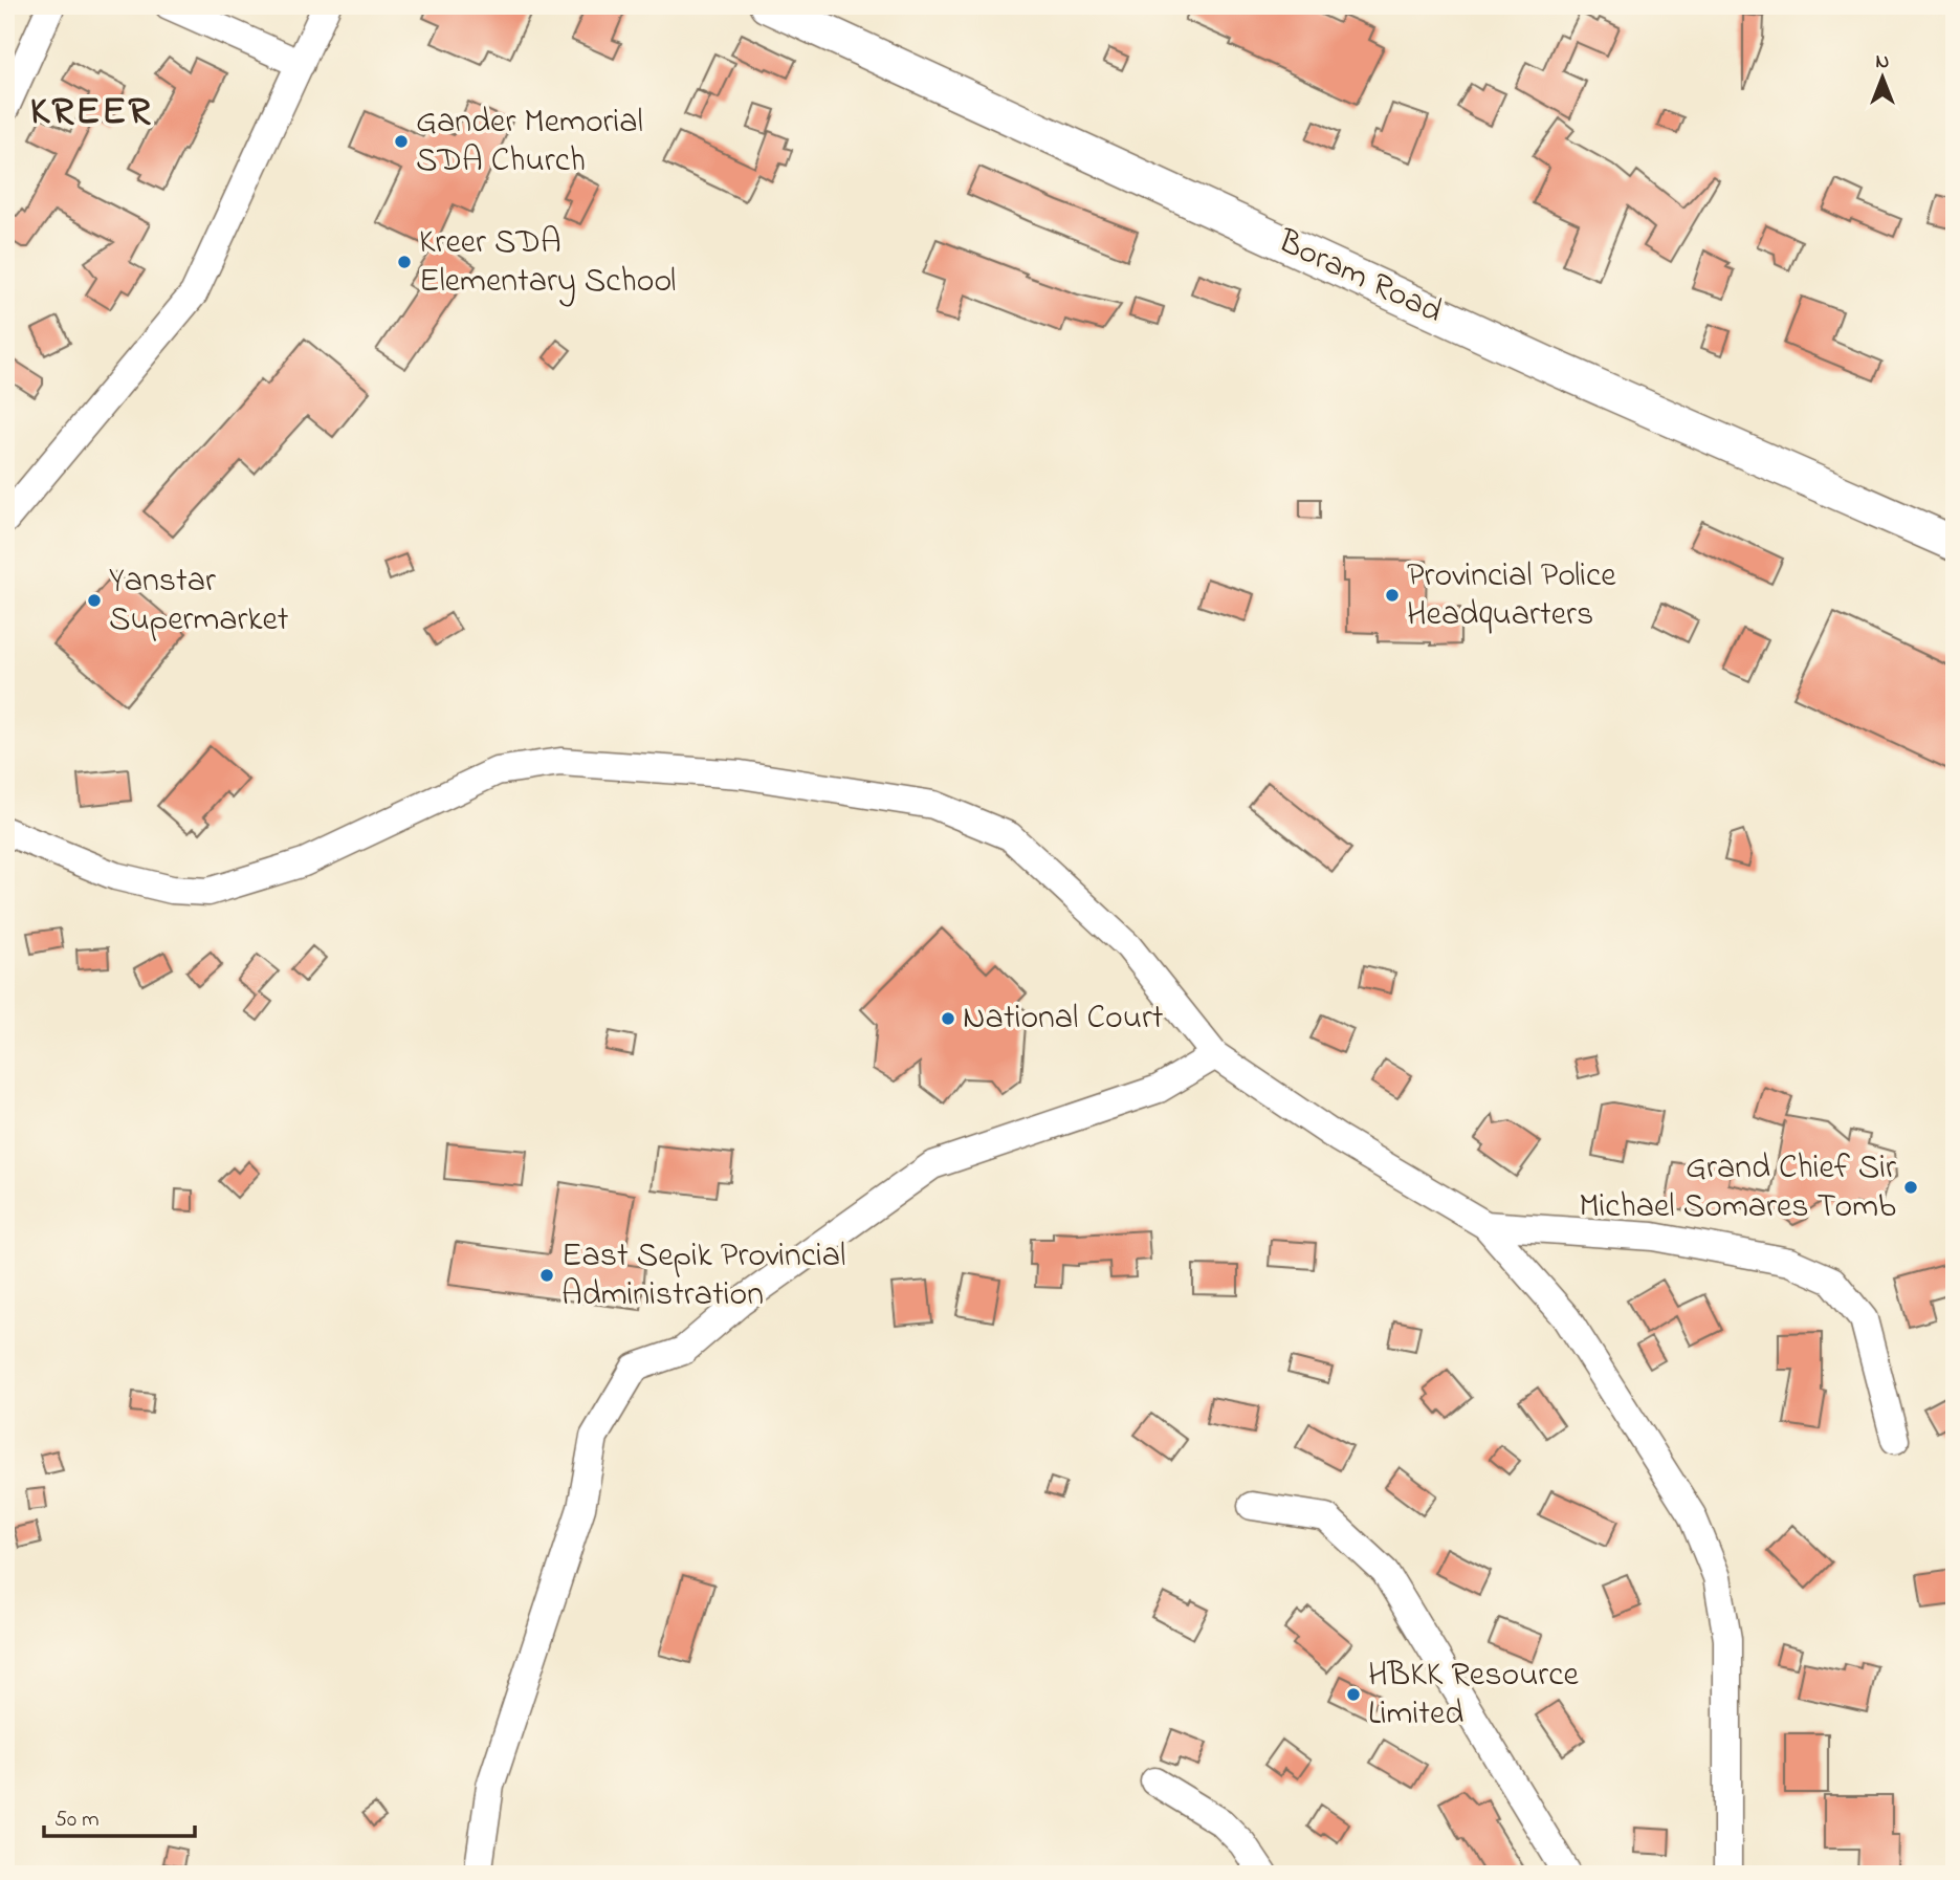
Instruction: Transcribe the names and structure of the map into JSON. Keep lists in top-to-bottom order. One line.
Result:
{"streets":{"main road":["Boram Road"]},"districts":["KREER"],"places":["Gander Memorial SDA Church","Kreer SDA Elementary School","Provincial Police Headquarters","Yanstar Supermarket","National Court","Grand Chief Sir Michael Somares Tomb","East Sepik Provincial Administration","HBKK Resource Limited"],"scale_bar":"50 m","north":"top"}
